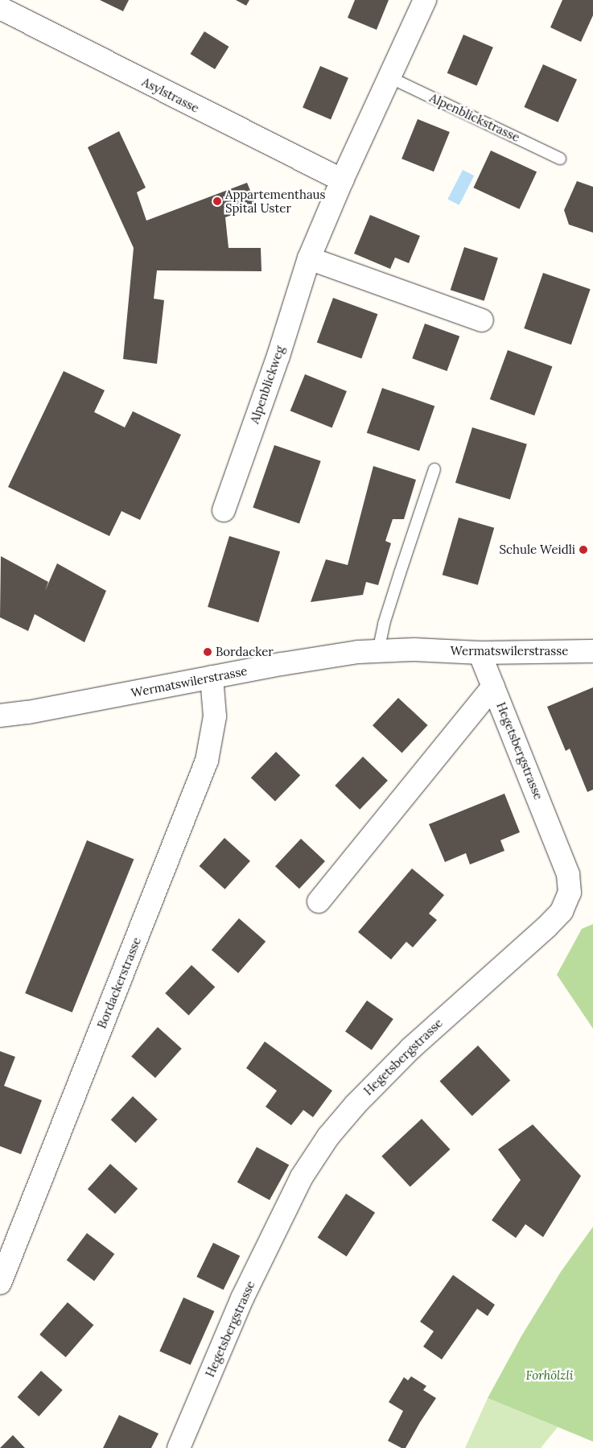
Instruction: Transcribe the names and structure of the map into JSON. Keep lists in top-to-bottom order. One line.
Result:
{"streets":{"street":["Asylstrasse","Alpenblickweg","Wermatswilerstrasse","Hegetsbergstrasse","Bordackerstrasse"],"lane":["Alpenblickstrasse"]},"crossings":[["Asylstrasse","Alpenblickweg"],["Wermatswilerstrasse","Hegetsbergstrasse"],["Wermatswilerstrasse","Bordackerstrasse"]],"parks":["Forhölzli"],"places":["Appartementhaus Spital Uster","Schule Weidli","Bordacker"]}
